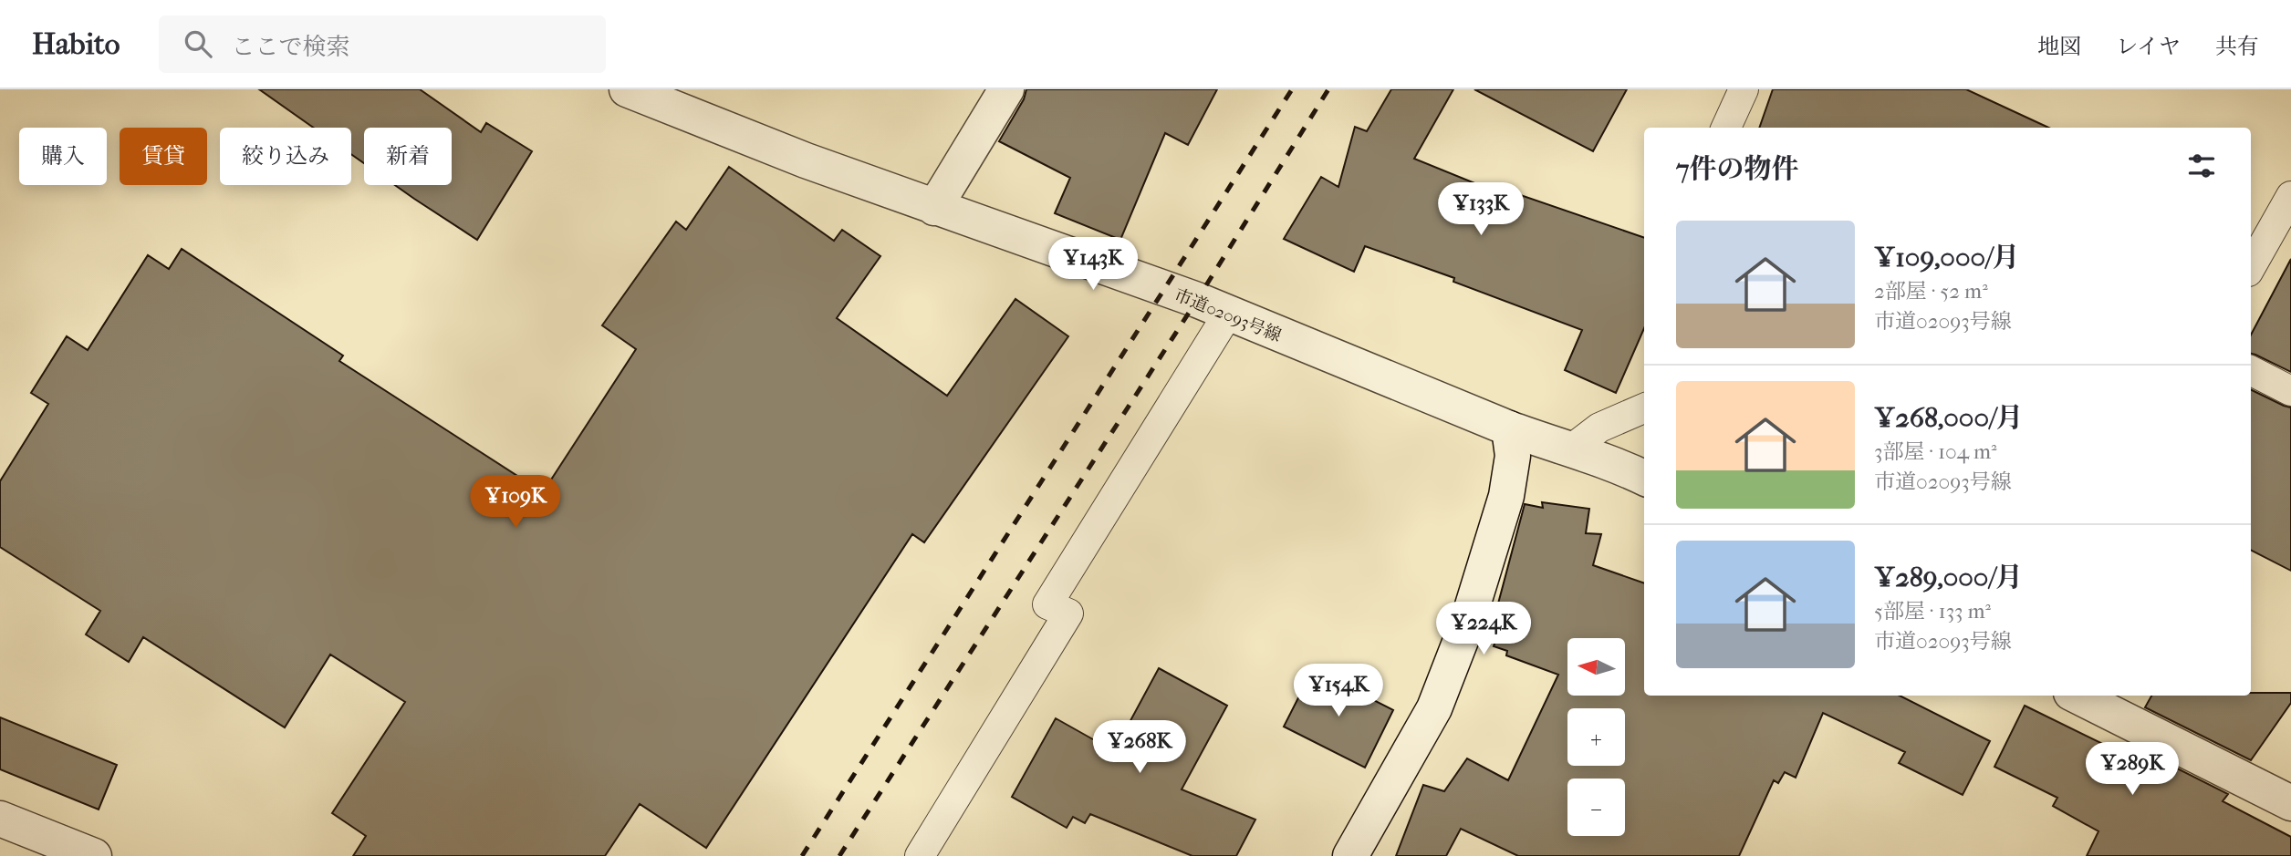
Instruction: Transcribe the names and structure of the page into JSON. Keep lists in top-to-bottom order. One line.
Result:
{"streets":{"street":["市道02093号線"]},"north":"left","page":{"header":"Habito","search":"ここで検索","nav":["地図","レイヤ","共有"],"chip":["購入","賃貸","絞り込み","新着"],"heading":"7件の物件","price":["¥133K","¥143K","¥109K","¥224K","¥154K","¥268K","¥289K"],"list":[{"name":"¥109,000/月","note":"2部屋 · 52 m² · 市道02093号線"},{"name":"¥268,000/月","note":"3部屋 · 104 m² · 市道02093号線"},{"name":"¥289,000/月","note":"5部屋 · 133 m² · 市道02093号線"}],"map_buttons":["+","−"]}}
